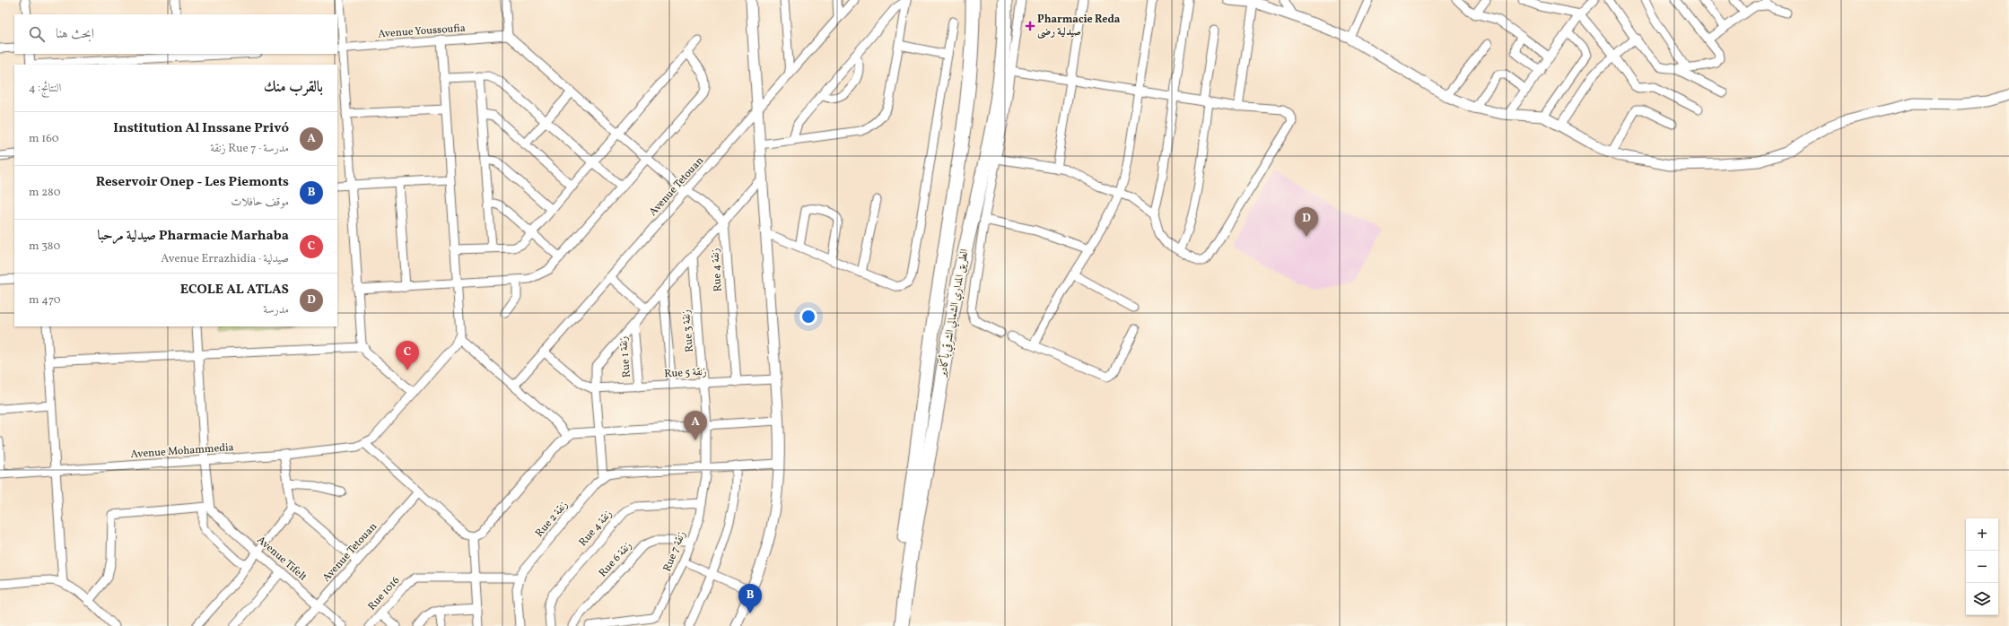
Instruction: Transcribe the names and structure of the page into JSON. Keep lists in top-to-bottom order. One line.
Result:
{"streets":{"highway":["الطريق المداري الشمالي الشرقي بأكادير"],"street":["Avenue Youssoufia","Avenue Tetouan","Rue 4 زنقة","Rue 3 زنقة","Rue 1 زنقة","Rue 5 زنقة","Avenue Mohammedia","Rue 2 زنقة","Rue 7 زنقة","Avenue Tifelt","Rue 6 زنقة","Rue 1016"]},"crossings":[["Avenue Tetouan","Avenue Tifelt"],["Rue 4 زنقة","Rue 5 زنقة"],["Rue 4 زنقة","Rue 7 زنقة"],["Rue 3 زنقة","Rue 5 زنقة"],["Rue 3 زنقة","Rue 7 زنقة"],["Rue 1 زنقة","Rue 5 زنقة"],["Rue 7 زنقة","Rue 6 زنقة"]],"places":{"health":["Pharmacie Reda صيدلية رضى"]},"page":{"search":"ابحث هنا","heading":["بالقرب منك","النتائج: 4"],"list":[{"mark":"A","name":"Institution Al Inssane Privó","note":"مدرسة · Rue 7 زنقة","value":"160 m"},{"mark":"B","name":"Reservoir Onep - Les Piemonts","note":"موقف حافلات","value":"280 m"},{"mark":"C","name":"Pharmacie Marhaba صيدلية مرحبا","note":"صيدلية · Avenue Errazhidia","value":"380 m"},{"mark":"D","name":"ECOLE AL ATLAS","note":"مدرسة","value":"470 m"}],"pins":["D","C","A","B"],"map_buttons":["+","−"]}}
